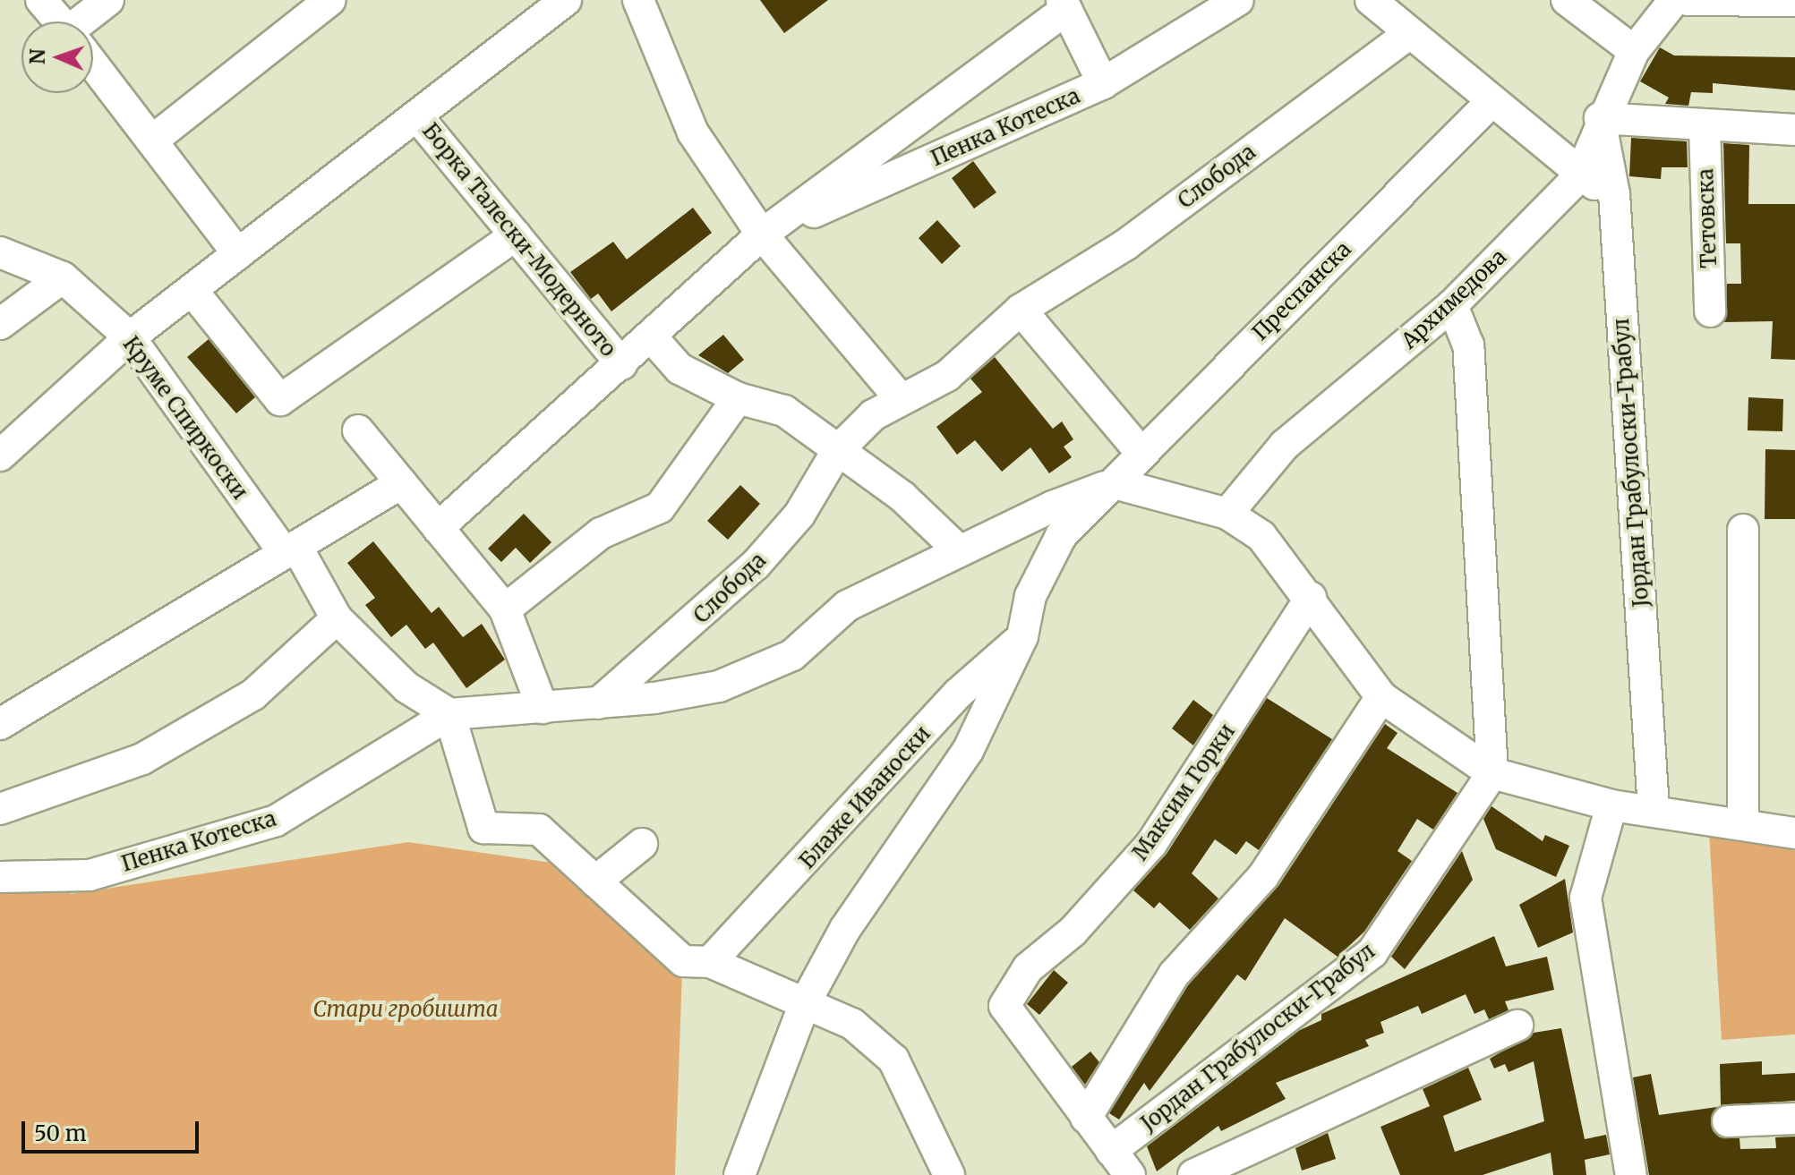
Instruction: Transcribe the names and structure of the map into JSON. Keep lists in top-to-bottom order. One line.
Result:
{"streets":{"street":["Пенка Котеска","Слобода","Тетовска","Борка Талески-Модерното","Преспанска","Архимедова","Круме Спиркоски","Јордан Грабулоски-Грабул","Максим Горки","Блаже Иваноски"]},"crossings":[["Пенка Котеска","Борка Талески-Модерното"],["Пенка Котеска","Круме Спиркоски"],["Архимедова","Јордан Грабулоски-Грабул"],["Јордан Грабулоски-Грабул","Максим Горки"]],"parks":["Стари гробишта"],"scale_bar":"50 m","north":"left"}
